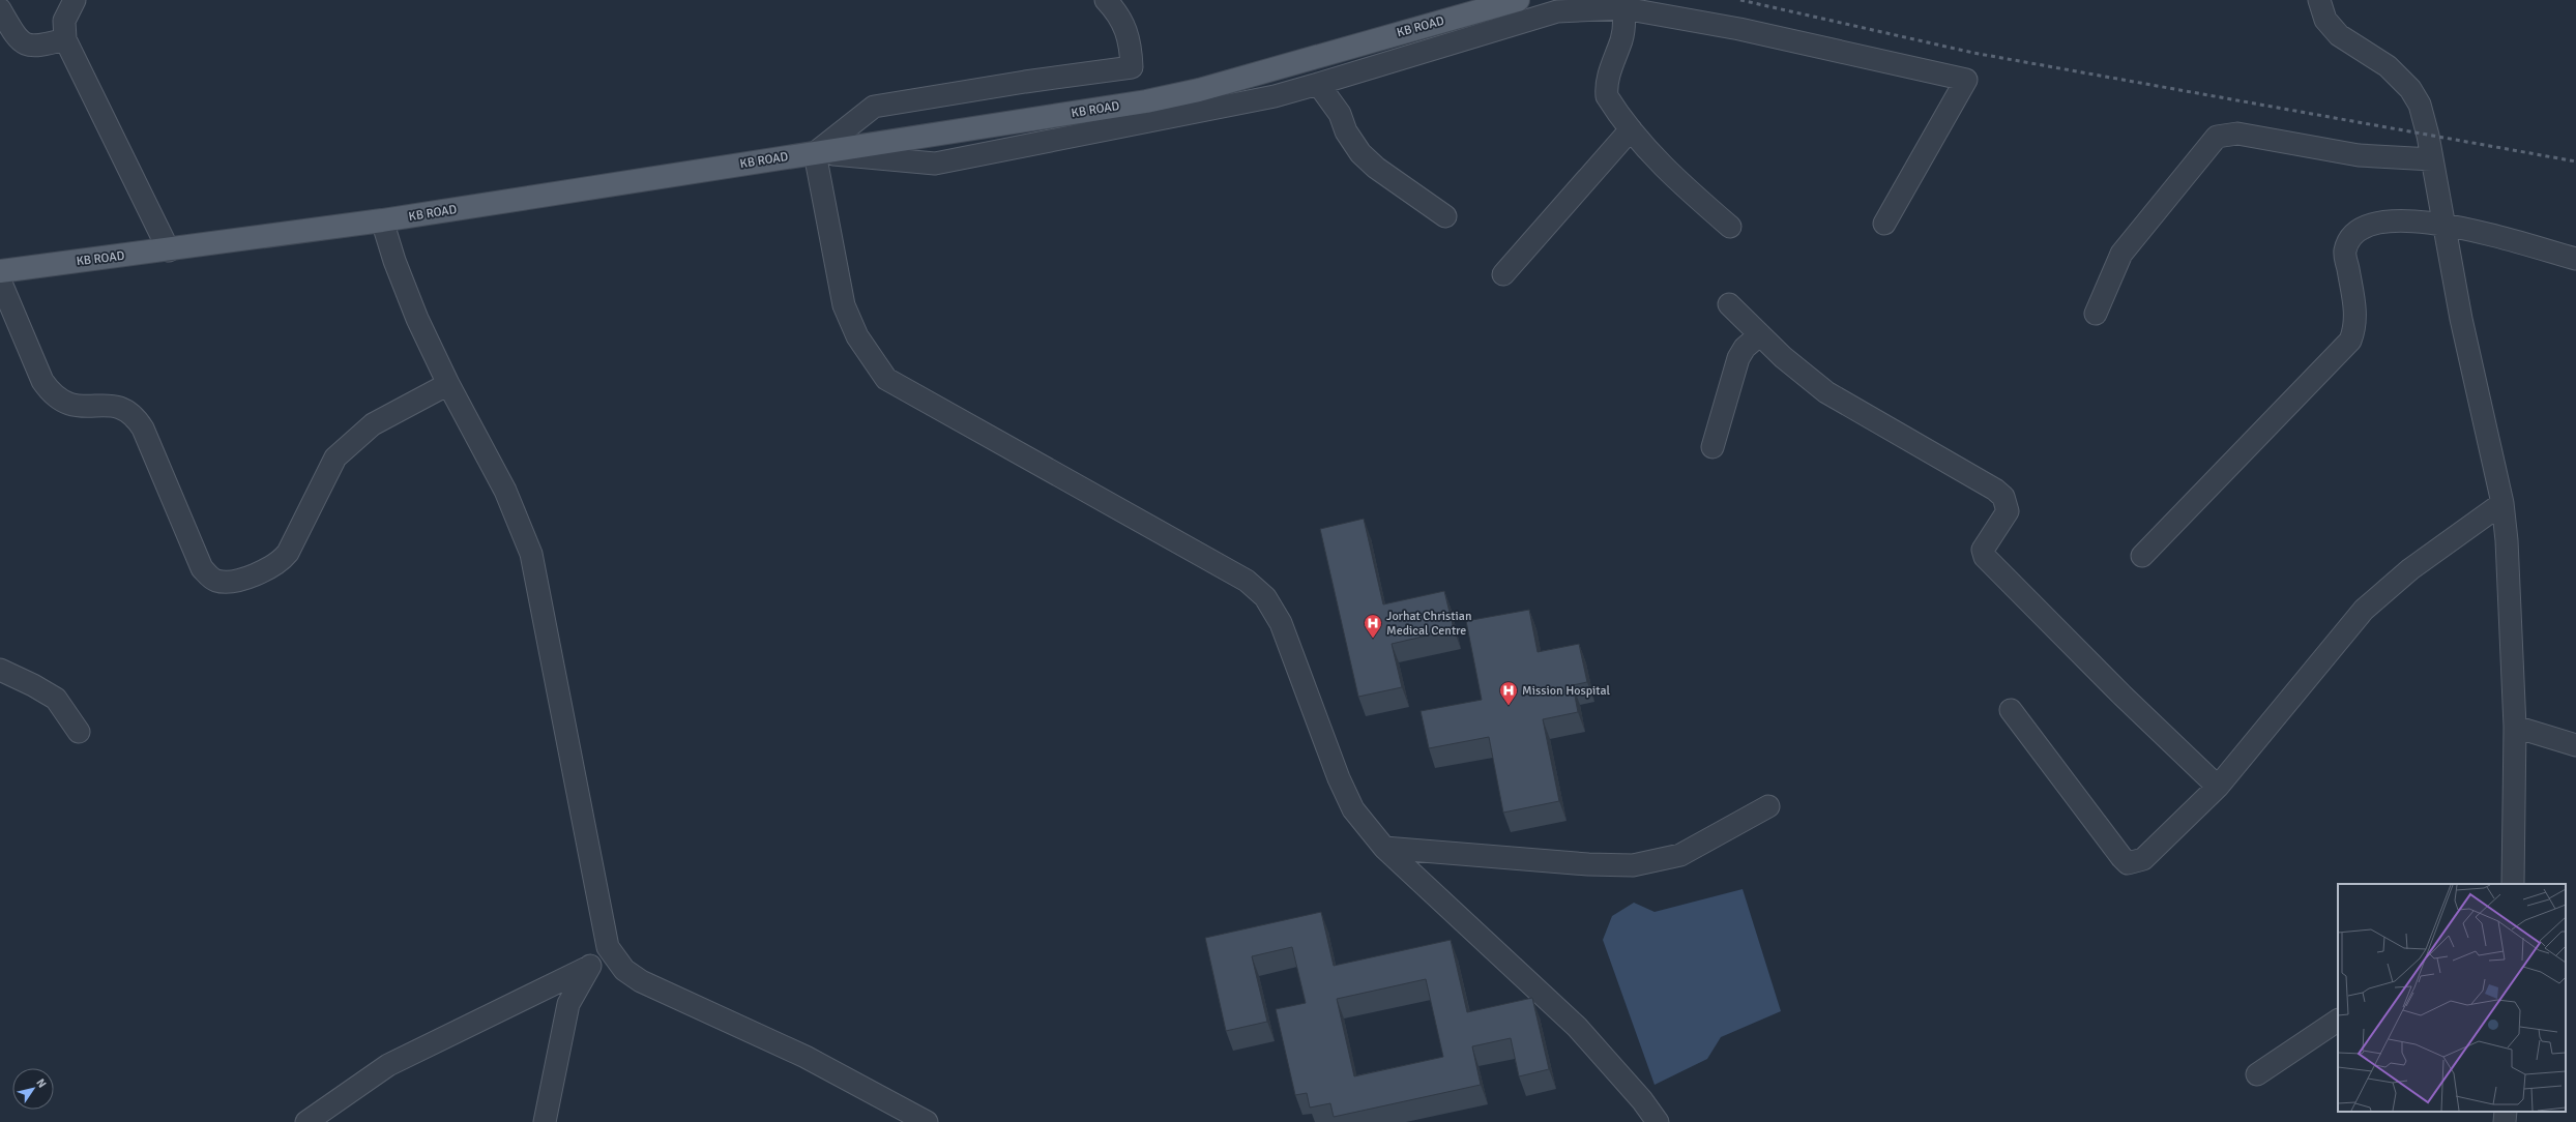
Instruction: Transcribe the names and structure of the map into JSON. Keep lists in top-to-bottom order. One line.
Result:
{"streets":{"main road":["KB ROAD"]},"places":{"hospital":["Jorhat Christian Medical Centre","Mission Hospital"]},"north":"top right"}
